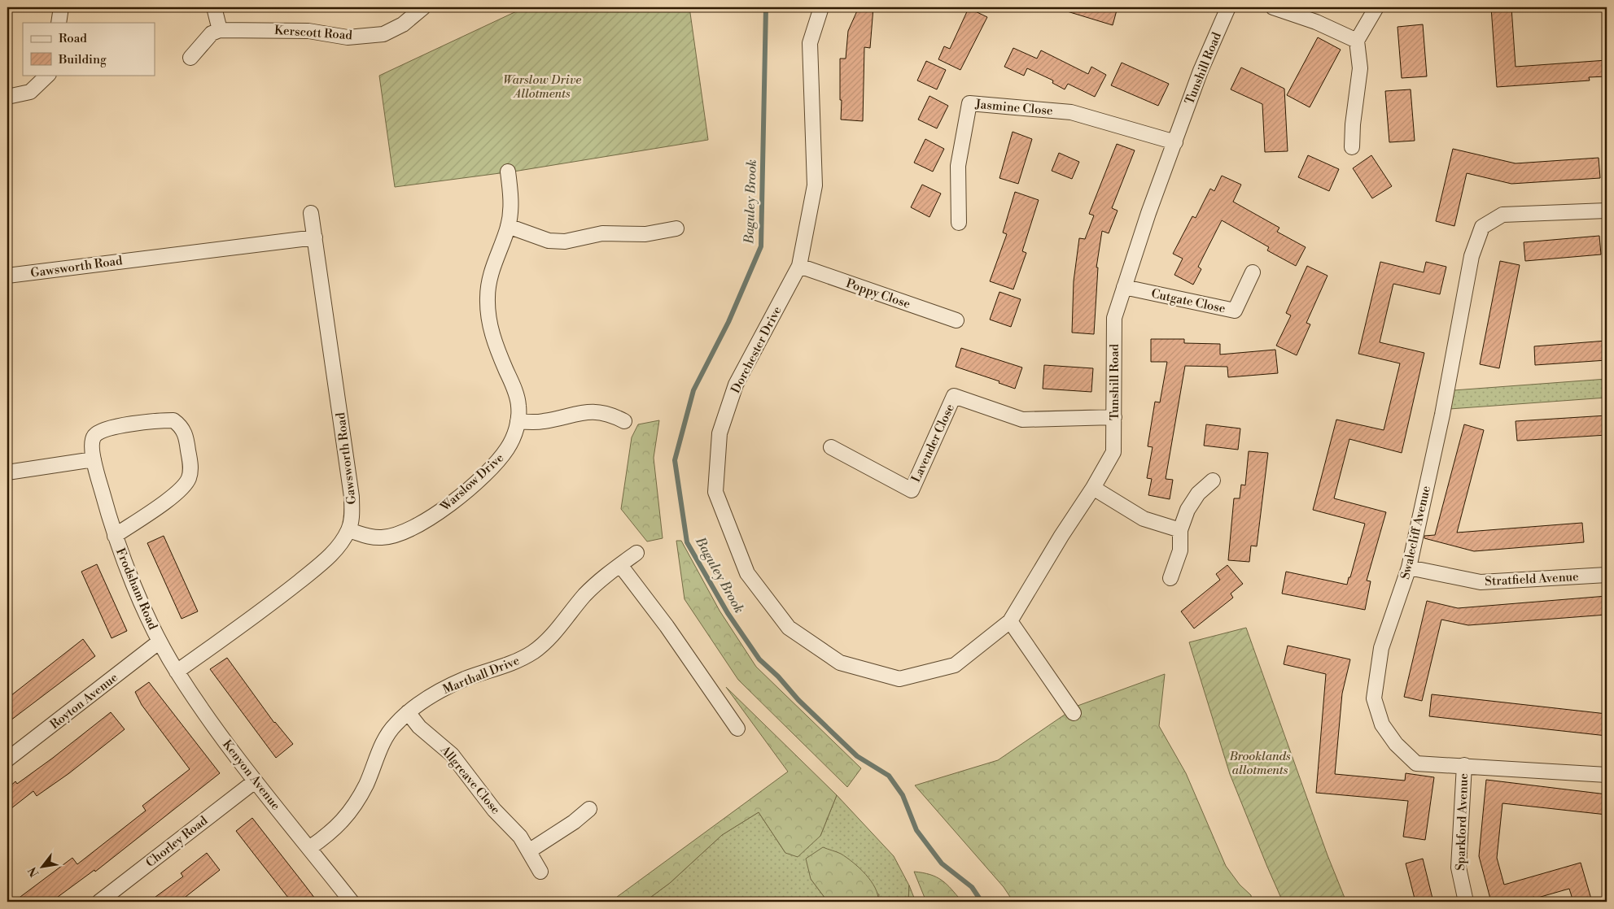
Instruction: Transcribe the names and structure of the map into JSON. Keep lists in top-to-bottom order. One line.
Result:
{"streets":{"street":["Kerscott Road","Tunshill Road","Jasmine Close","Gawsworth Road","Poppy Close","Cutgate Close","Dorchester Drive","Lavender Close","Warslow Drive","Swalecliff Avenue","Stratfield Avenue","Frodsham Road","Marthall Drive","Royton Avenue","Kenyon Avenue","Allgreave Close","Sparkford Avenue","Chorley Road"]},"crossings":[["Tunshill Road","Jasmine Close"],["Tunshill Road","Cutgate Close"],["Tunshill Road","Dorchester Drive"],["Tunshill Road","Lavender Close"],["Gawsworth Road","Warslow Drive"],["Gawsworth Road","Kenyon Avenue"],["Poppy Close","Dorchester Drive"],["Swalecliff Avenue","Stratfield Avenue"],["Swalecliff Avenue","Sparkford Avenue"],["Frodsham Road","Royton Avenue"],["Frodsham Road","Kenyon Avenue"],["Marthall Drive","Kenyon Avenue"],["Marthall Drive","Allgreave Close"],["Royton Avenue","Kenyon Avenue"],["Kenyon Avenue","Chorley Road"]],"water":["Baguley Brook"],"parks":["Warslow Drive Allotments","Brooklands allotments"],"legend":["Road","Building"],"north":"bottom left"}
